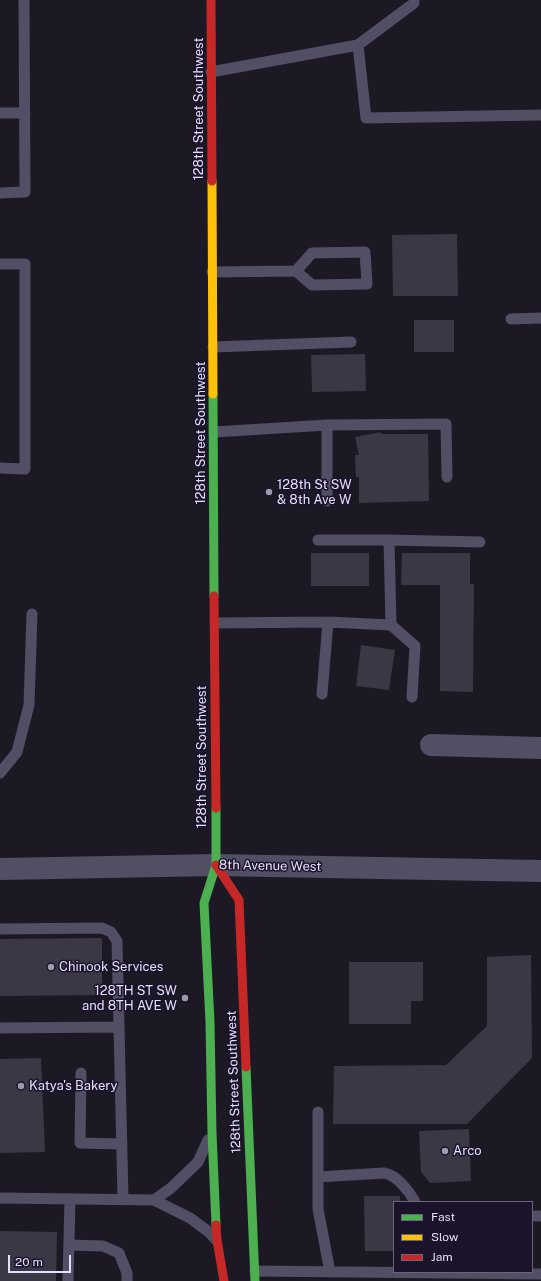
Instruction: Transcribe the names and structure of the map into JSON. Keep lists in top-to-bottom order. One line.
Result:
{"streets":{"main road":["128th Street Southwest"],"street":["8th Avenue West"]},"crossings":[["128th Street Southwest","8th Avenue West"]],"places":["128th St SW & 8th Ave W","Chinook Services","128TH ST SW and 8TH AVE W","Katya's Bakery","Arco"],"legend":["Fast","Slow","Jam"],"scale_bar":"20 m"}
